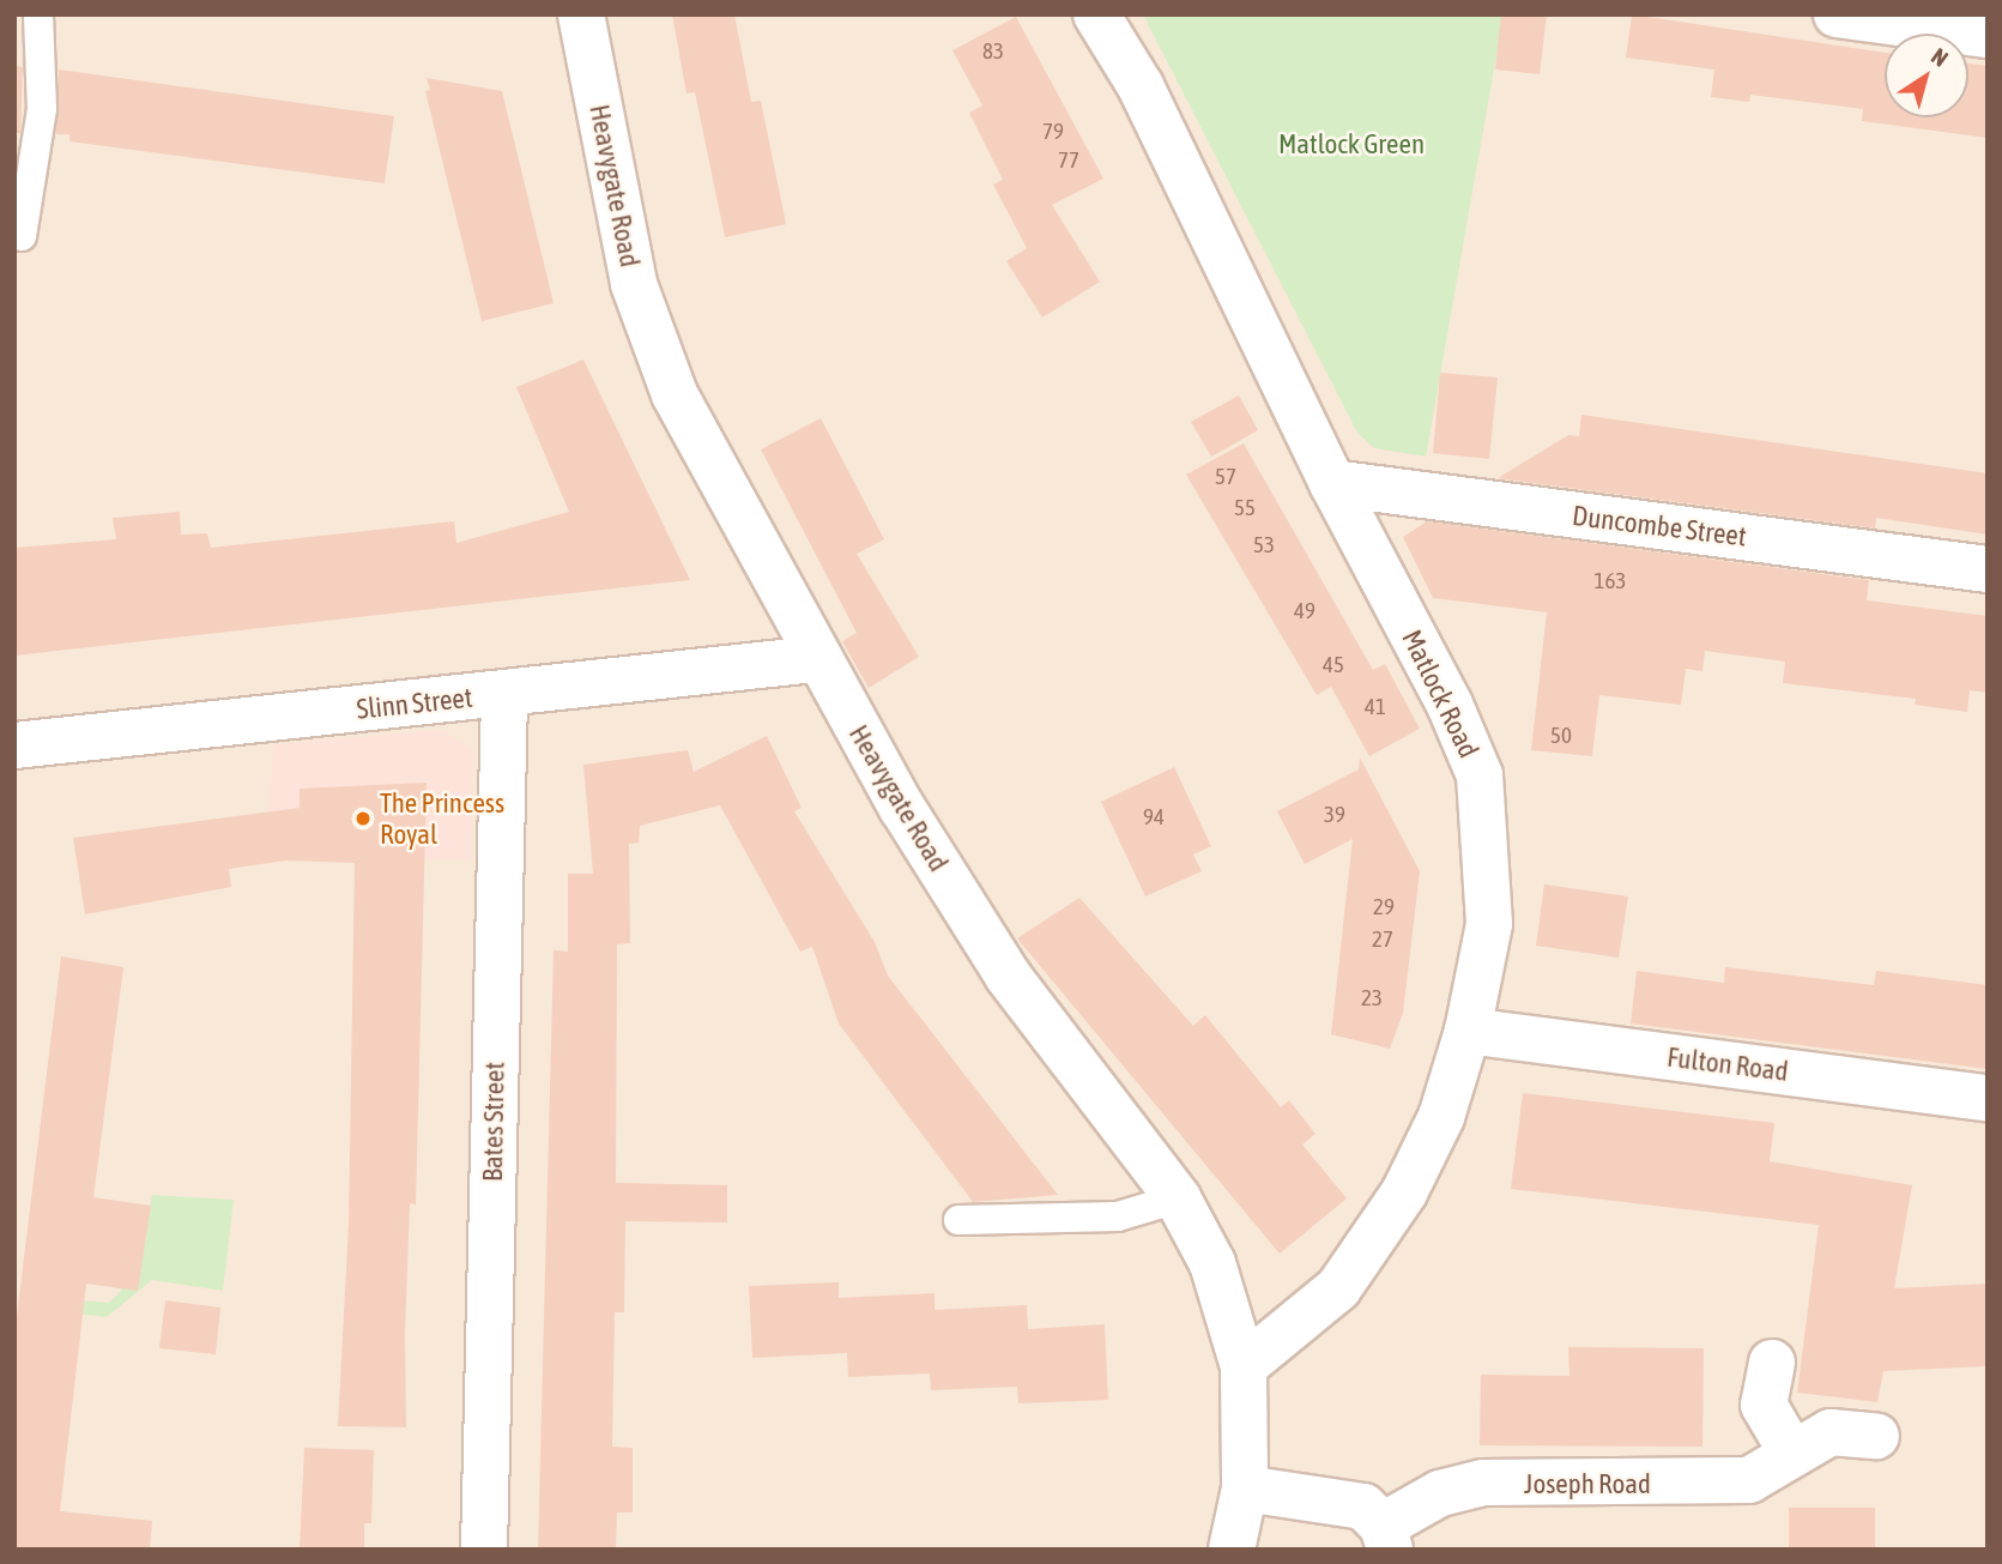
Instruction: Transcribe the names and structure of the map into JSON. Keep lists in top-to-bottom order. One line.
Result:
{"streets":{"street":["Heavygate Road","Duncombe Street","Matlock Road","Slinn Street","Fulton Road","Bates Street","Joseph Road"]},"crossings":[["Heavygate Road","Matlock Road"],["Heavygate Road","Slinn Street"],["Heavygate Road","Joseph Road"],["Duncombe Street","Matlock Road"],["Matlock Road","Fulton Road"],["Slinn Street","Bates Street"]],"parks":["Matlock Green"],"places":["The Princess Royal"],"house_numbers":["83","79","77","57","55","53","163","49","45","41","50","39","94","29","27","23"],"north":"top right"}
